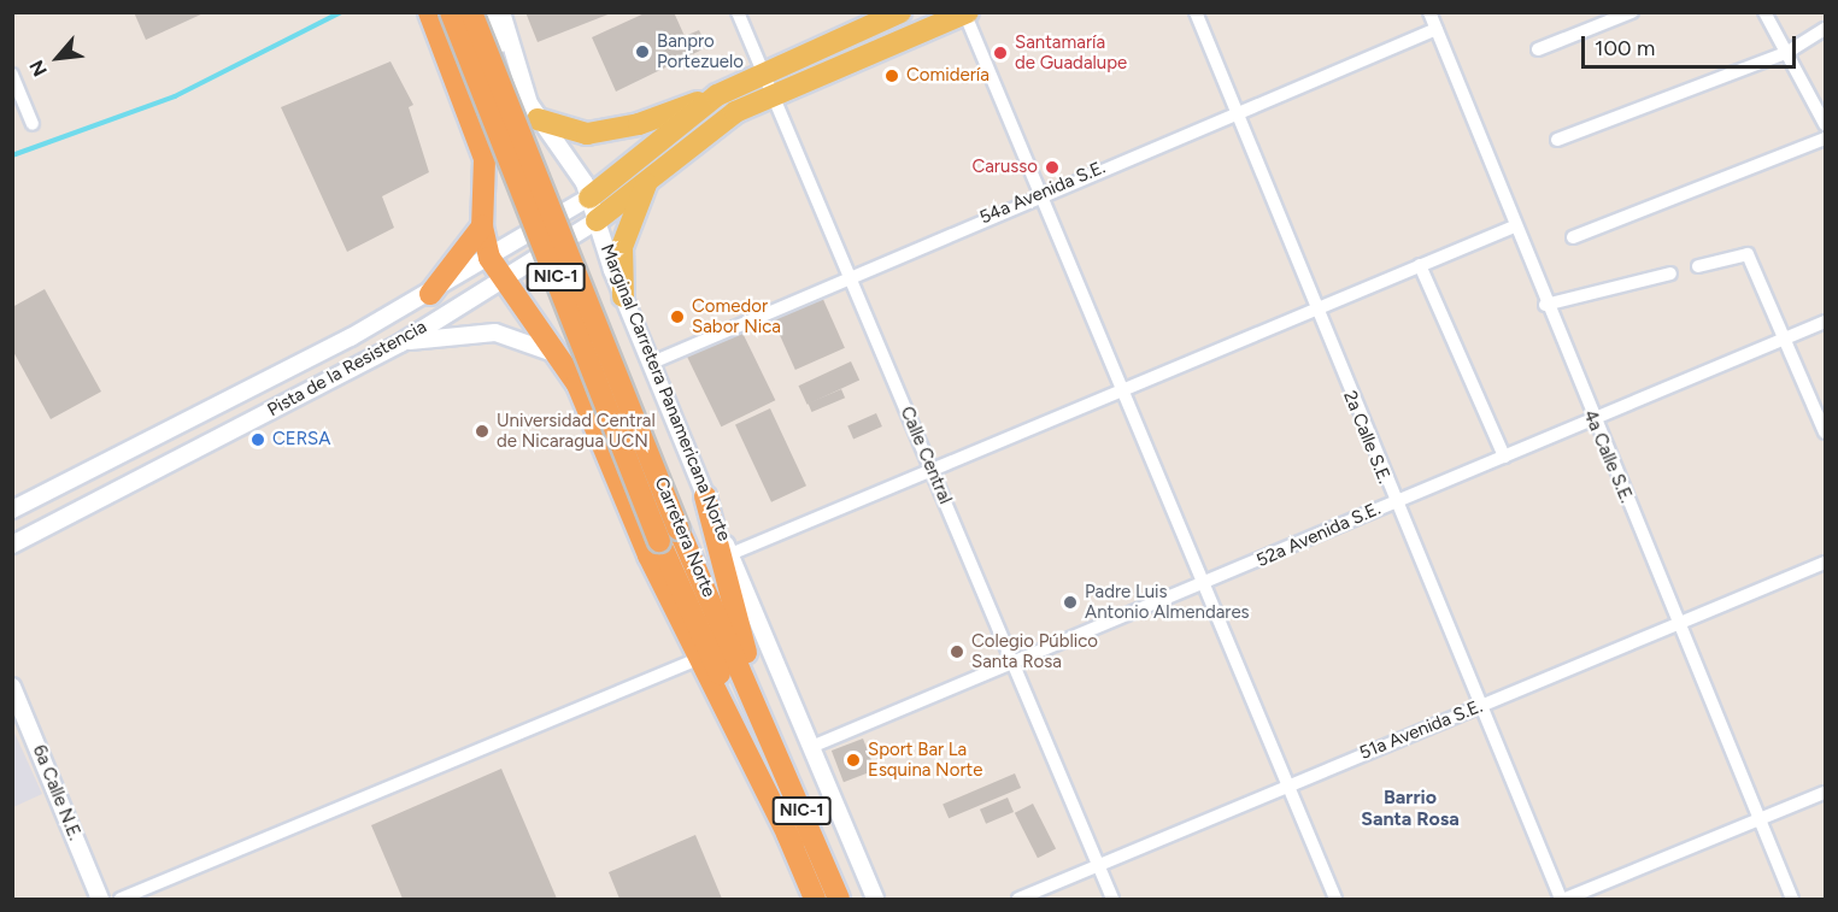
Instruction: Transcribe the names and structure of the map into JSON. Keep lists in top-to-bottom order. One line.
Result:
{"streets":{"highway":["NIC-1","Carretera Norte"],"main road":["Pista de la Resistencia"],"street":["54a Avenida S.E.","Marginal Carretera Panamericana Norte","2a Calle S.E.","Calle Central","4a Calle S.E.","52a Avenida S.E.","51a Avenida S.E.","6a Calle N.E."]},"crossings":[["54a Avenida S.E.","Marginal Carretera Panamericana Norte"],["54a Avenida S.E.","2a Calle S.E."],["54a Avenida S.E.","Calle Central"],["54a Avenida S.E.","4a Calle S.E."],["Pista de la Resistencia","Marginal Carretera Panamericana Norte"],["Pista de la Resistencia","Calle Central"],["Marginal Carretera Panamericana Norte","52a Avenida S.E."],["2a Calle S.E.","52a Avenida S.E."],["2a Calle S.E.","51a Avenida S.E."],["Calle Central","52a Avenida S.E."],["Calle Central","51a Avenida S.E."],["4a Calle S.E.","52a Avenida S.E."],["4a Calle S.E.","51a Avenida S.E."]],"districts":["Barrio Santa Rosa"],"places":["Banpro Portezuelo","Santamaría de Guadalupe","Comidería","Carusso","Comedor Sabor Nica","Universidad Central de Nicaragua UCN","CERSA","Padre Luis Antonio Almendares","Colegio Público Santa Rosa","Sport Bar La Esquina Norte"],"scale_bar":"100 m","north":"bottom left"}
